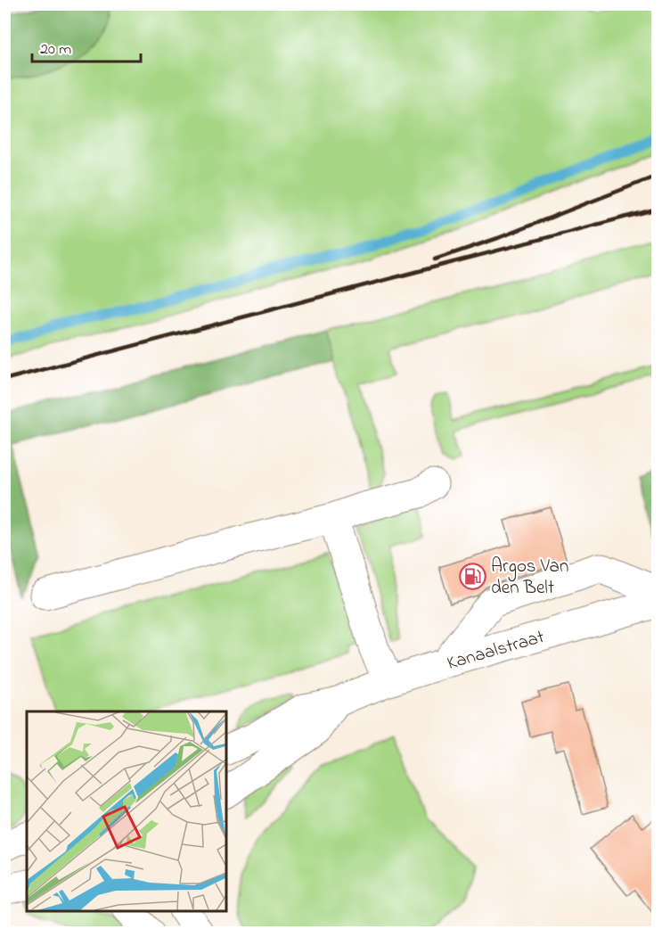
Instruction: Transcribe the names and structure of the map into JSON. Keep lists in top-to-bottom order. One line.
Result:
{"streets":{"main road":["Kanaalstraat"]},"places":{"fuel station":["Argos Van den Belt"]},"scale_bar":"20 m"}
